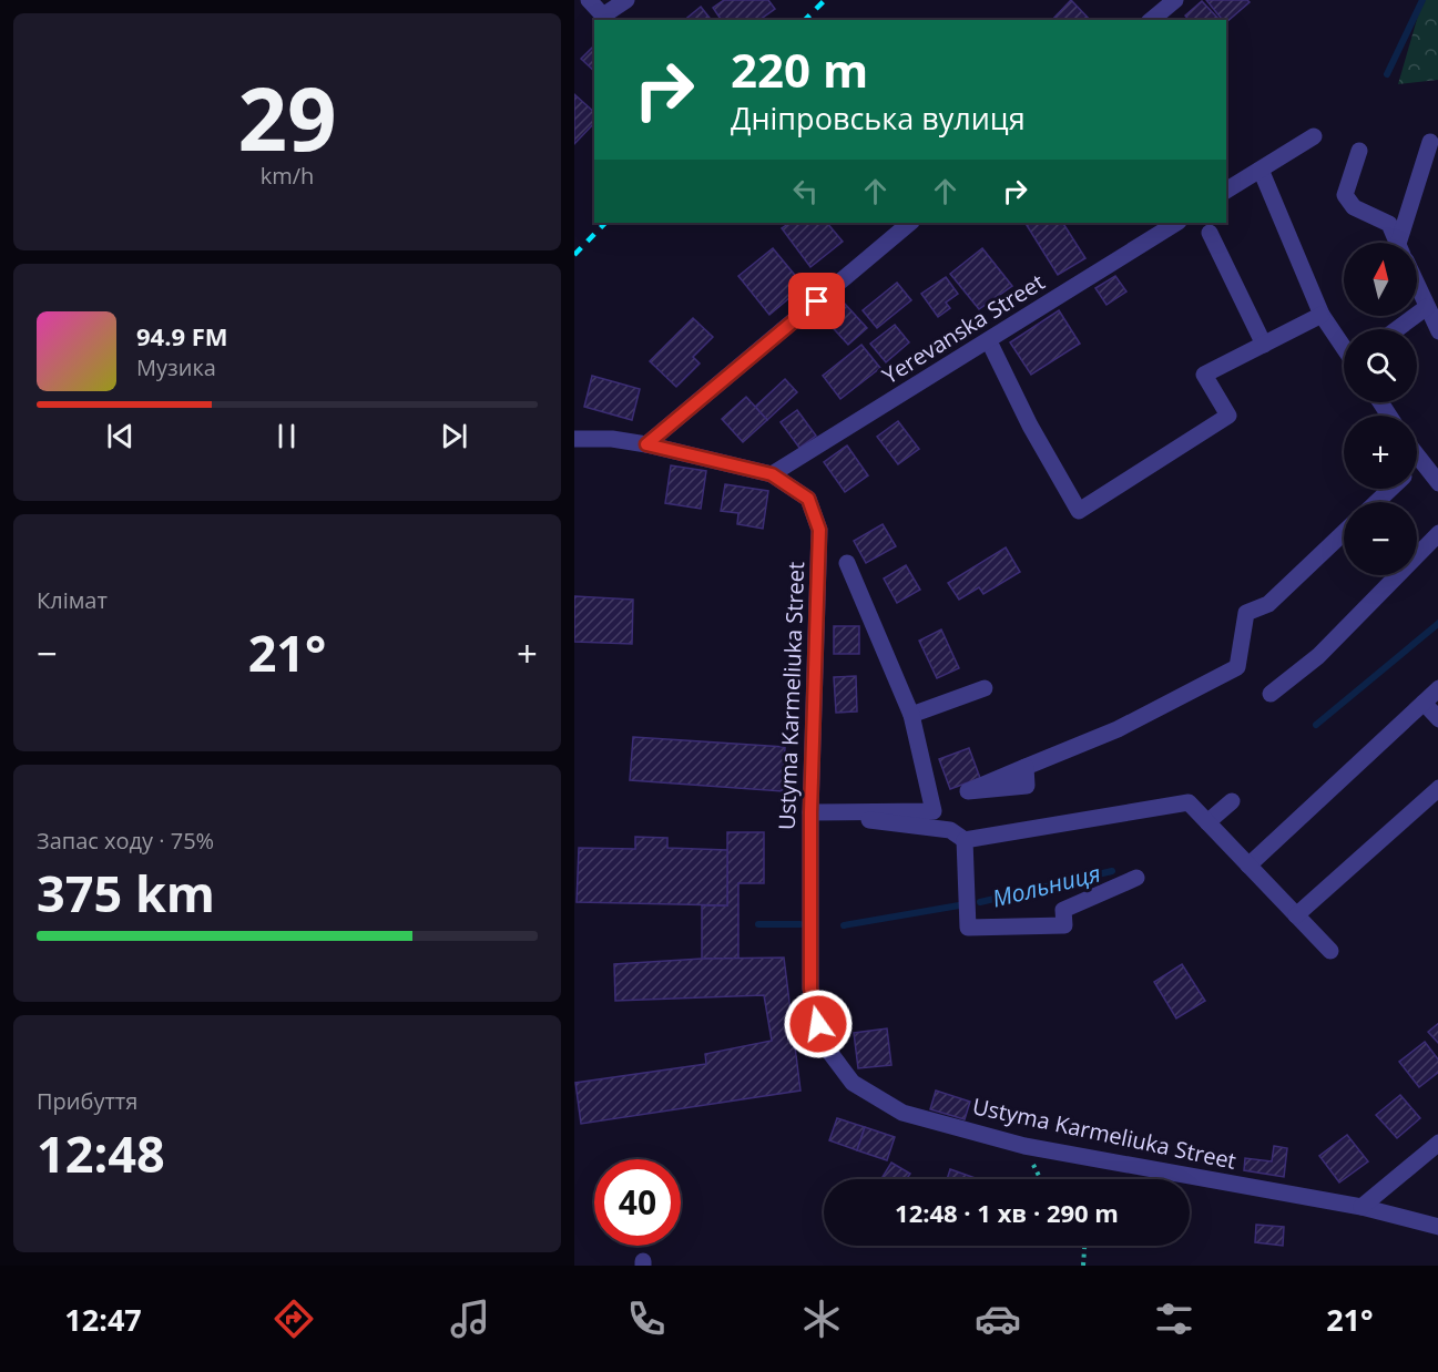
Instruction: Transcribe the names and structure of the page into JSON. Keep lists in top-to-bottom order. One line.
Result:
{"streets":{"street":["Yerevanska Street","Ustyma Karmeliuka Street"]},"crossings":[["Yerevanska Street","Ustyma Karmeliuka Street"]],"water":["Мольниця"],"north":"top","page":{"tile":[["29","km/h"],"Клімат",["Запас ходу · 75%","375 km"],["Прибуття","12:48"]],"turn":["220 m","Дніпровська вулиця"],"map_buttons":["+","−"],"song":["94.9 FM","Музика"],"heat":["−","21°","+"],"limit":"40","trip":"12:48 · 1 хв · 290 m","tabs":["12:47","21°"]}}
